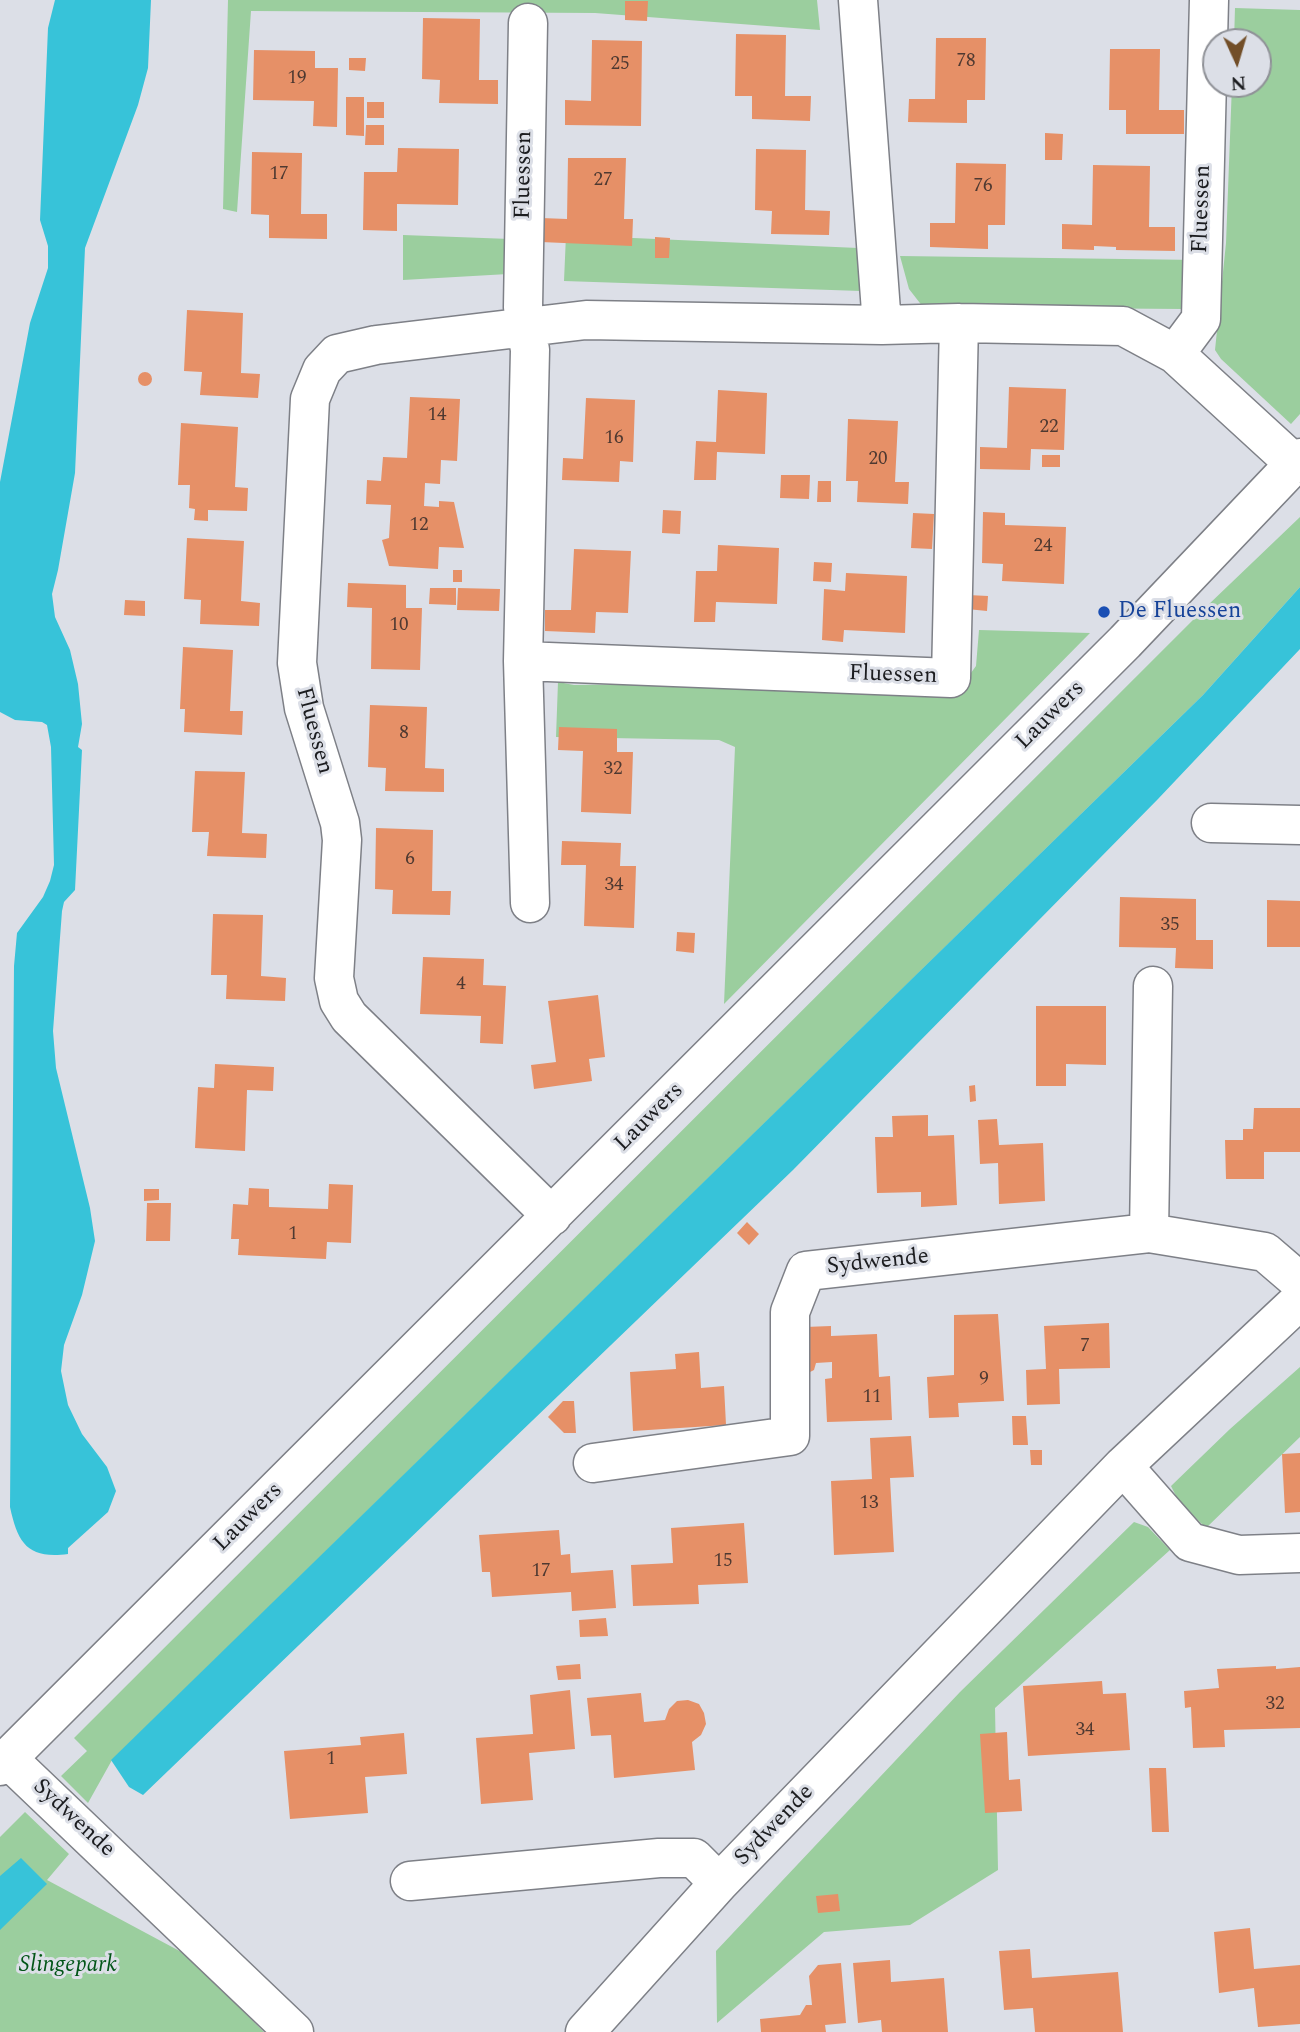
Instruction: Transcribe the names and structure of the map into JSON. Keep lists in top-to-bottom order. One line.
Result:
{"streets":{"street":["Fluessen","Lauwers","Sydwende"]},"crossings":[["Fluessen","Lauwers"],["Lauwers","Sydwende"]],"parks":["Slingepark"],"places":["De Fluessen"],"house_numbers":["78","25","19","17","27","76","14","22","16","20","12","24","10","8","32","6","34","35","4","1","7","9","11","13","15","17","32","34","1"],"north":"bottom"}
